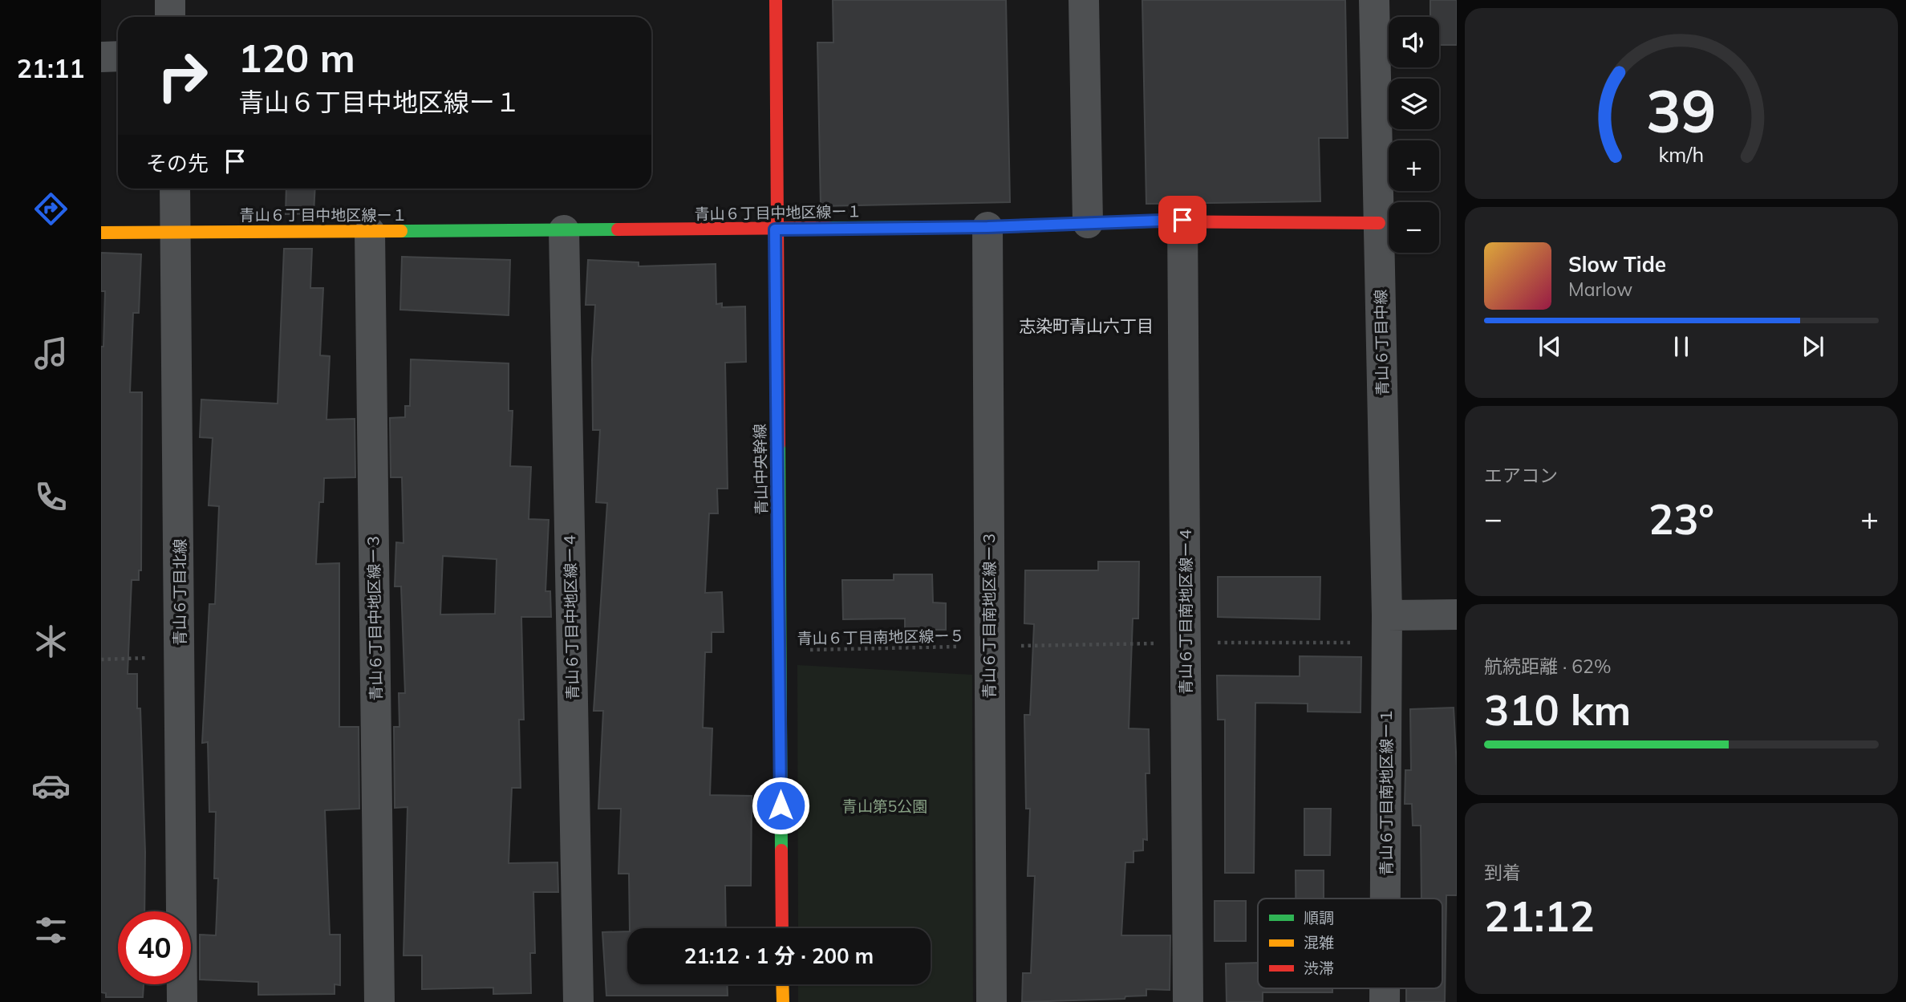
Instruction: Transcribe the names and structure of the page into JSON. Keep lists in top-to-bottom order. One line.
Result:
{"streets":{"street":["青山６丁目中地区線ー１","青山６丁目中線","青山中央幹線","青山６丁目北線","青山６丁目南地区線ー４","青山６丁目南地区線ー３","青山６丁目中地区線ー４","青山６丁目中地区線ー３","青山６丁目南地区線ー１"],"path":["青山６丁目南地区線ー５"]},"crossings":[["青山６丁目中地区線ー１","青山６丁目中線"],["青山６丁目中地区線ー１","青山中央幹線"],["青山６丁目中地区線ー１","青山６丁目北線"],["青山６丁目中地区線ー１","青山６丁目南地区線ー４"],["青山６丁目中地区線ー１","青山６丁目南地区線ー３"],["青山６丁目中地区線ー１","青山６丁目中地区線ー４"],["青山６丁目中地区線ー１","青山６丁目中地区線ー３"],["青山６丁目中線","青山６丁目南地区線ー５"],["青山６丁目中線","青山６丁目南地区線ー１"],["青山中央幹線","青山６丁目南地区線ー５"],["青山６丁目南地区線ー４","青山６丁目南地区線ー５"],["青山６丁目南地区線ー３","青山６丁目南地区線ー５"],["青山６丁目南地区線ー５","青山６丁目南地区線ー１"]],"districts":["志染町青山六丁目"],"parks":["青山第5公園"],"legend":["順調","混雑","渋滞"],"page":{"tabs":"21:11","map_buttons":["+","−"],"turn":["120 m","青山６丁目中地区線ー１"],"then":"その先","song":["Slow Tide","Marlow"],"tile":["エアコン",["航続距離 · 62%","310 km"],["到着","21:12"]],"heat":["−","23°","+"],"limit":"40","trip":"21:12 · 1 分 · 200 m","gauge":["39","km/h"]}}
